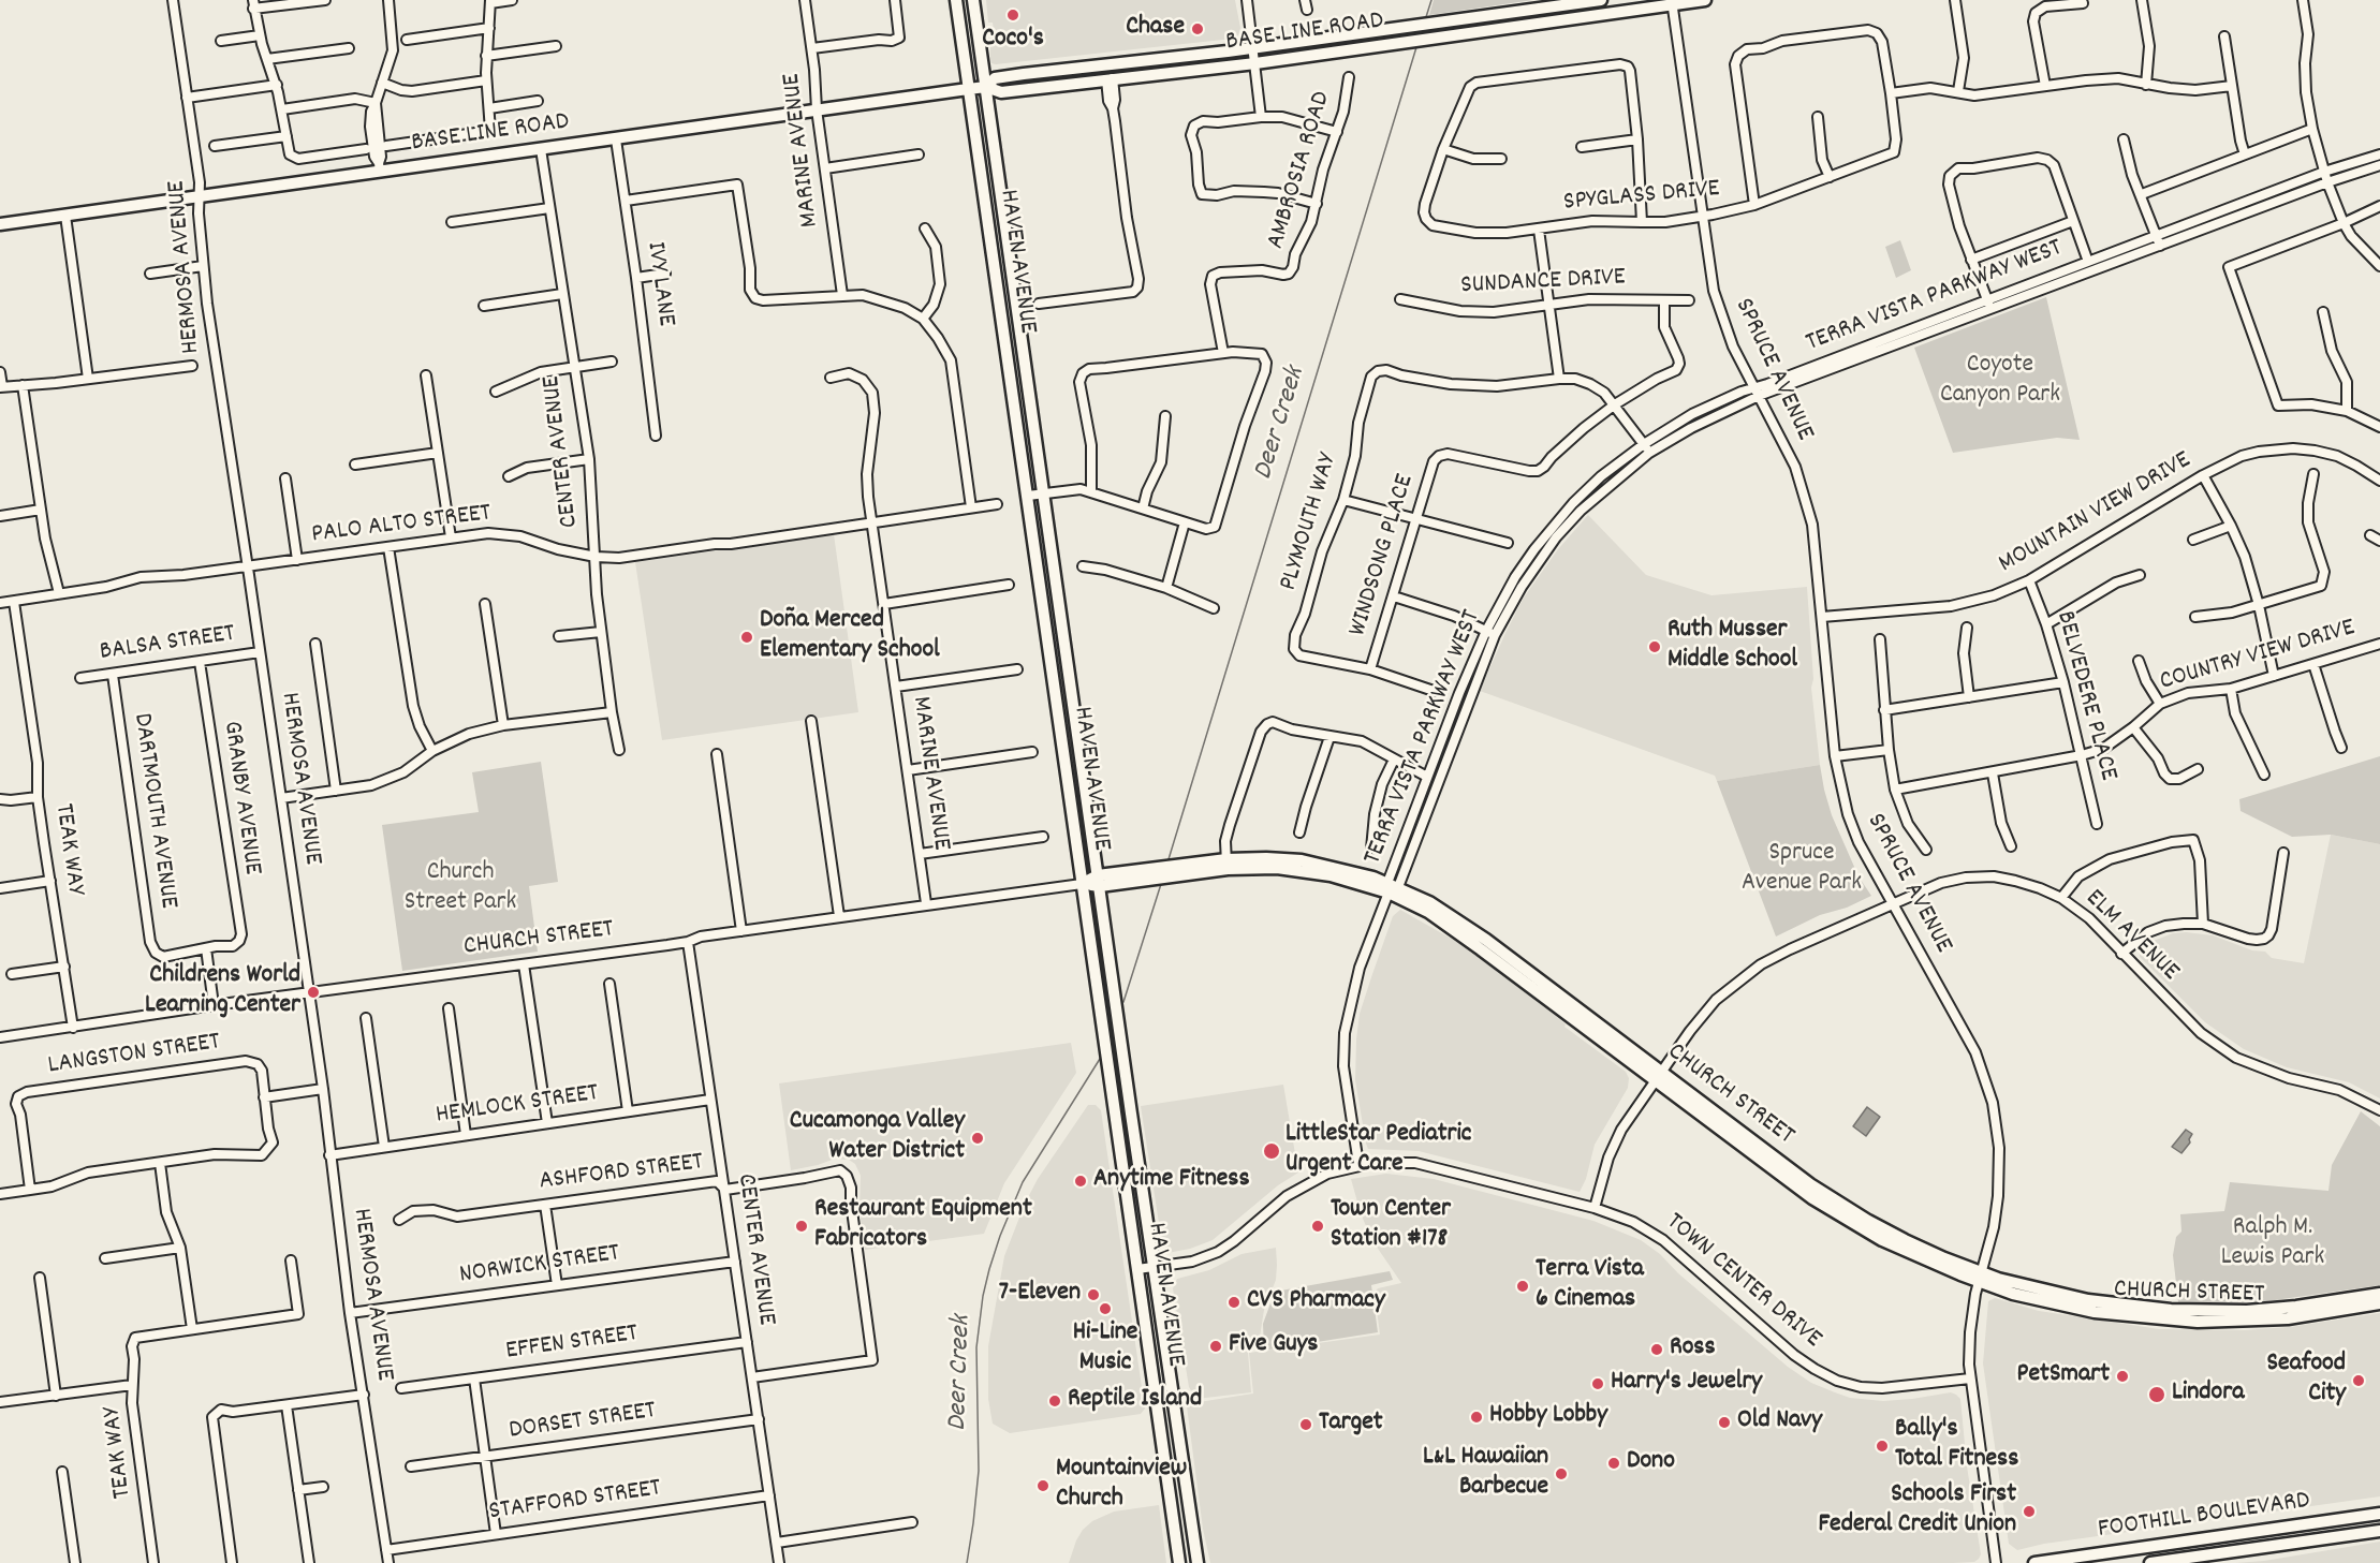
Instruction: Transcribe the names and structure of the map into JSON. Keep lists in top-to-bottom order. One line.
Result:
{"streets":{"main road":["BASE LINE ROAD","HAVEN AVENUE","CHURCH STREET","FOOTHILL BOULEVARD"],"street":["MARINE AVENUE","AMBROSIA ROAD","SPYGLASS DRIVE","HERMOSA AVENUE","SUNDANCE DRIVE","IVY LANE","TERRA VISTA PARKWAY WEST","SPRUCE AVENUE","CENTER AVENUE","MOUNTAIN VIEW DRIVE","PLYMOUTH WAY","PALO ALTO STREET","WINDSONG PLACE","BALSA STREET","COUNTRY VIEW DRIVE","BELVEDERE PLACE","GRANBY AVENUE","DARTMOUTH AVENUE","TEAK WAY","ELM AVENUE","LANGSTON STREET","HEMLOCK STREET","ASHFORD STREET","NORWICK STREET","TOWN CENTER DRIVE","EFFEN STREET","DORSET STREET","STAFFORD STREET"]},"crossings":[["BASE LINE ROAD","MARINE AVENUE"],["BASE LINE ROAD","HAVEN AVENUE"],["BASE LINE ROAD","HERMOSA AVENUE"],["BASE LINE ROAD","IVY LANE"],["BASE LINE ROAD","SPRUCE AVENUE"],["BASE LINE ROAD","CENTER AVENUE"],["MARINE AVENUE","PALO ALTO STREET"],["MARINE AVENUE","CHURCH STREET"],["SPYGLASS DRIVE","SPRUCE AVENUE"],["HAVEN AVENUE","CHURCH STREET"],["HAVEN AVENUE","TOWN CENTER DRIVE"],["HERMOSA AVENUE","PALO ALTO STREET"],["HERMOSA AVENUE","BALSA STREET"],["HERMOSA AVENUE","CHURCH STREET"],["HERMOSA AVENUE","HEMLOCK STREET"],["HERMOSA AVENUE","NORWICK STREET"],["HERMOSA AVENUE","STAFFORD STREET"],["TERRA VISTA PARKWAY WEST","SPRUCE AVENUE"],["TERRA VISTA PARKWAY WEST","CHURCH STREET"],["TERRA VISTA PARKWAY WEST","TOWN CENTER DRIVE"],["SPRUCE AVENUE","MOUNTAIN VIEW DRIVE"],["SPRUCE AVENUE","ELM AVENUE"],["SPRUCE AVENUE","CHURCH STREET"],["SPRUCE AVENUE","TOWN CENTER DRIVE"],["CENTER AVENUE","PALO ALTO STREET"],["CENTER AVENUE","CHURCH STREET"],["CENTER AVENUE","HEMLOCK STREET"],["CENTER AVENUE","ASHFORD STREET"],["CENTER AVENUE","NORWICK STREET"],["CENTER AVENUE","EFFEN STREET"],["CENTER AVENUE","DORSET STREET"],["CENTER AVENUE","STAFFORD STREET"],["MOUNTAIN VIEW DRIVE","BELVEDERE PLACE"],["PLYMOUTH WAY","WINDSONG PLACE"],["PALO ALTO STREET","TEAK WAY"],["BALSA STREET","GRANBY AVENUE"],["BALSA STREET","DARTMOUTH AVENUE"],["COUNTRY VIEW DRIVE","BELVEDERE PLACE"],["GRANBY AVENUE","DARTMOUTH AVENUE"],["TEAK WAY","CHURCH STREET"],["ELM AVENUE","CHURCH STREET"],["ELM AVENUE","TOWN CENTER DRIVE"]],"water":["Deer Creek"],"parks":["Coyote Canyon Park","Spruce Avenue Park","Church Street Park","Ralph M. Lewis Park"],"places":["Coco's","Chase","Doña Merced Elementary School","Ruth Musser Middle School","Childrens World Learning Center","Cucamonga Valley Water District","LittleStar Pediatric Urgent Care","Anytime Fitness","Restaurant Equipment Fabricators","Town Center Station #178","Terra Vista 6 Cinemas","7-Eleven","CVS Pharmacy","Hi-Line Music","Five Guys","Ross","PetSmart","Seafood City","Harry's Jewelry","Lindora","Reptile Island","Hobby Lobby","Old Navy","Target","Bally's Total Fitness","Dono","L&L Hawaiian Barbecue","Mountainview Church","Schools First Federal Credit Union"]}
